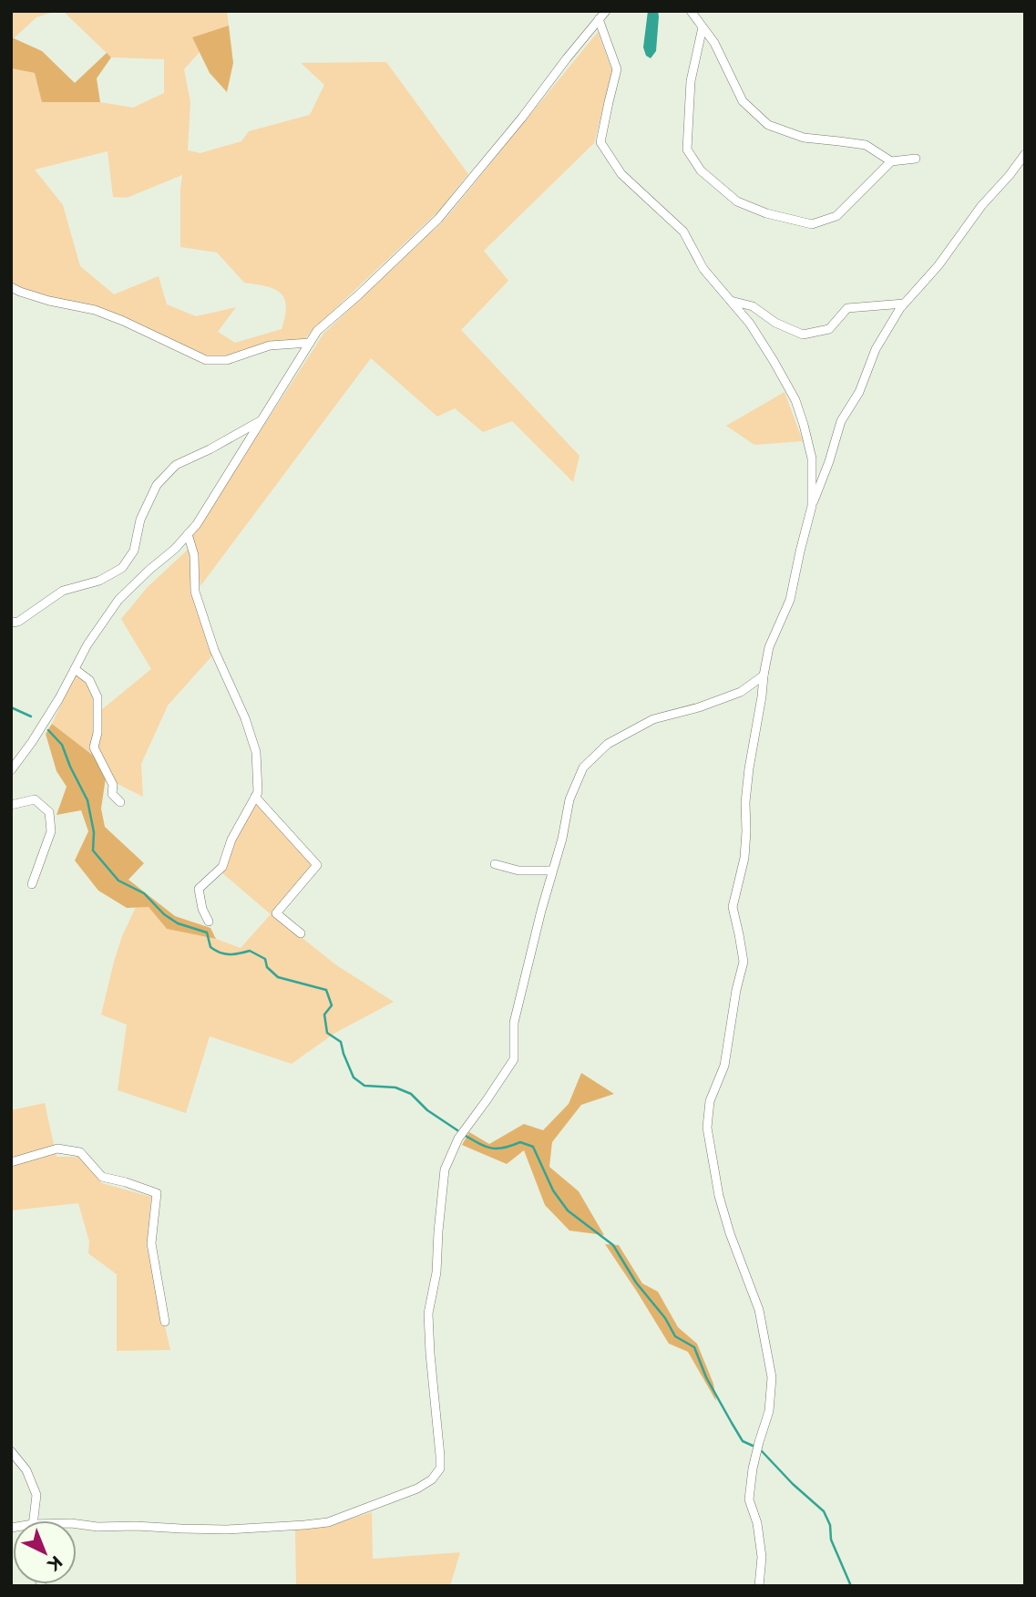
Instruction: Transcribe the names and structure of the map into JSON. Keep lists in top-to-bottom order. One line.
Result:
{"north":"bottom right"}
